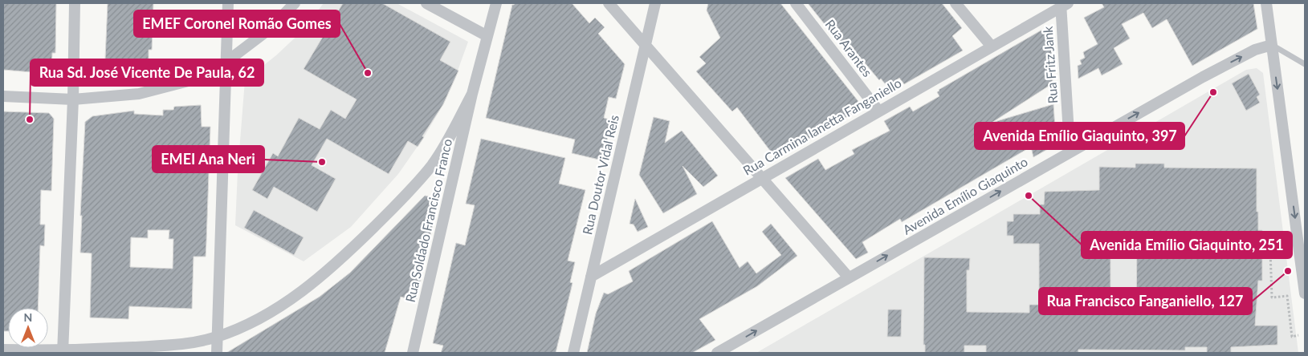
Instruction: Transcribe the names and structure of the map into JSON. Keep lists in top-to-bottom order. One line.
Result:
{"streets":{"street":["Rua Arantes","Rua Fritz Jank","Rua Carmina Ianetta Fanganiello","Rua Doutor Vidal Reis","Avenida Emílio Giaquinto","Rua Soldado Francisco Franco"]},"crossings":[["Rua Arantes","Rua Carmina Ianetta Fanganiello"],["Rua Fritz Jank","Rua Carmina Ianetta Fanganiello"],["Rua Fritz Jank","Avenida Emílio Giaquinto"],["Rua Carmina Ianetta Fanganiello","Rua Doutor Vidal Reis"]],"one_way":["Avenida Emílio Giaquinto"],"places":["EMEF Coronel Romão Gomes","Avenida Emílio Giaquinto, 397","Rua Sd. José Vicente De Paula, 62","EMEI Ana Neri","Avenida Emílio Giaquinto, 251","Rua Francisco Fanganiello, 127"],"north":"top"}
